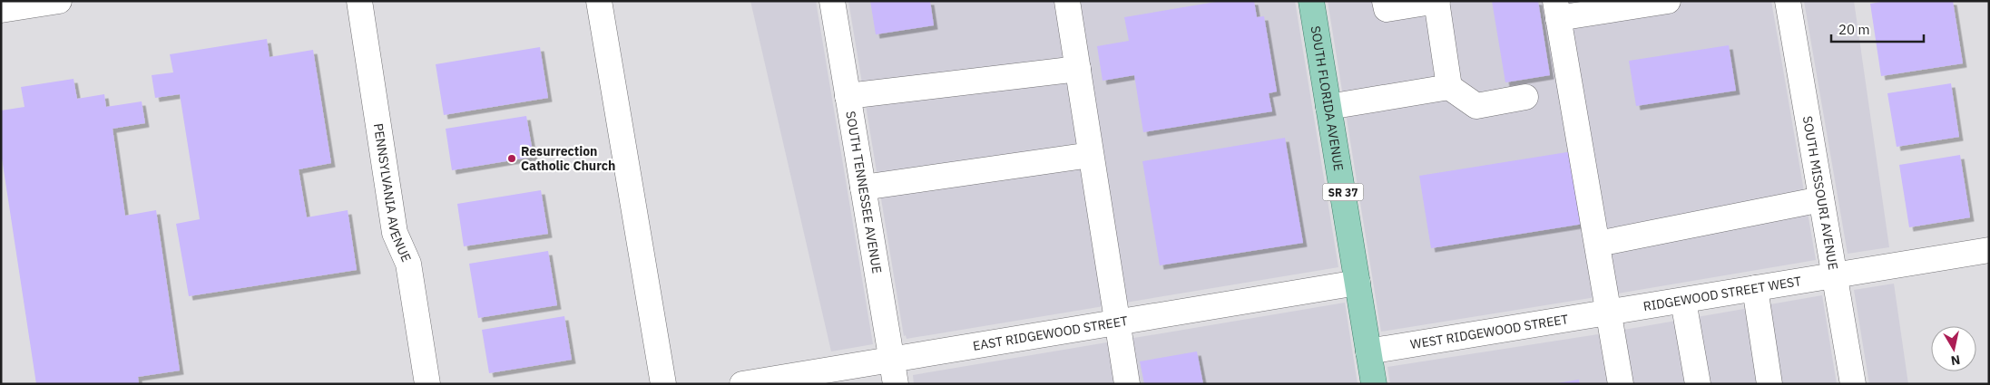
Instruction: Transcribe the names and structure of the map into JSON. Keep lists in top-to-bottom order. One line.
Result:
{"streets":{"main road":["SOUTH FLORIDA AVENUE","SR 37"],"street":["SOUTH TENNESSEE AVENUE","SOUTH MISSOURI AVENUE","PENNSYLVANIA AVENUE","RIDGEWOOD STREET WEST","WEST RIDGEWOOD STREET","EAST RIDGEWOOD STREET"]},"crossings":[["SOUTH FLORIDA AVENUE","WEST RIDGEWOOD STREET"],["SOUTH FLORIDA AVENUE","EAST RIDGEWOOD STREET"],["SOUTH TENNESSEE AVENUE","EAST RIDGEWOOD STREET"],["SOUTH MISSOURI AVENUE","RIDGEWOOD STREET WEST"],["RIDGEWOOD STREET WEST","WEST RIDGEWOOD STREET"]],"places":["Resurrection Catholic Church"],"scale_bar":"20 m","north":"bottom"}
